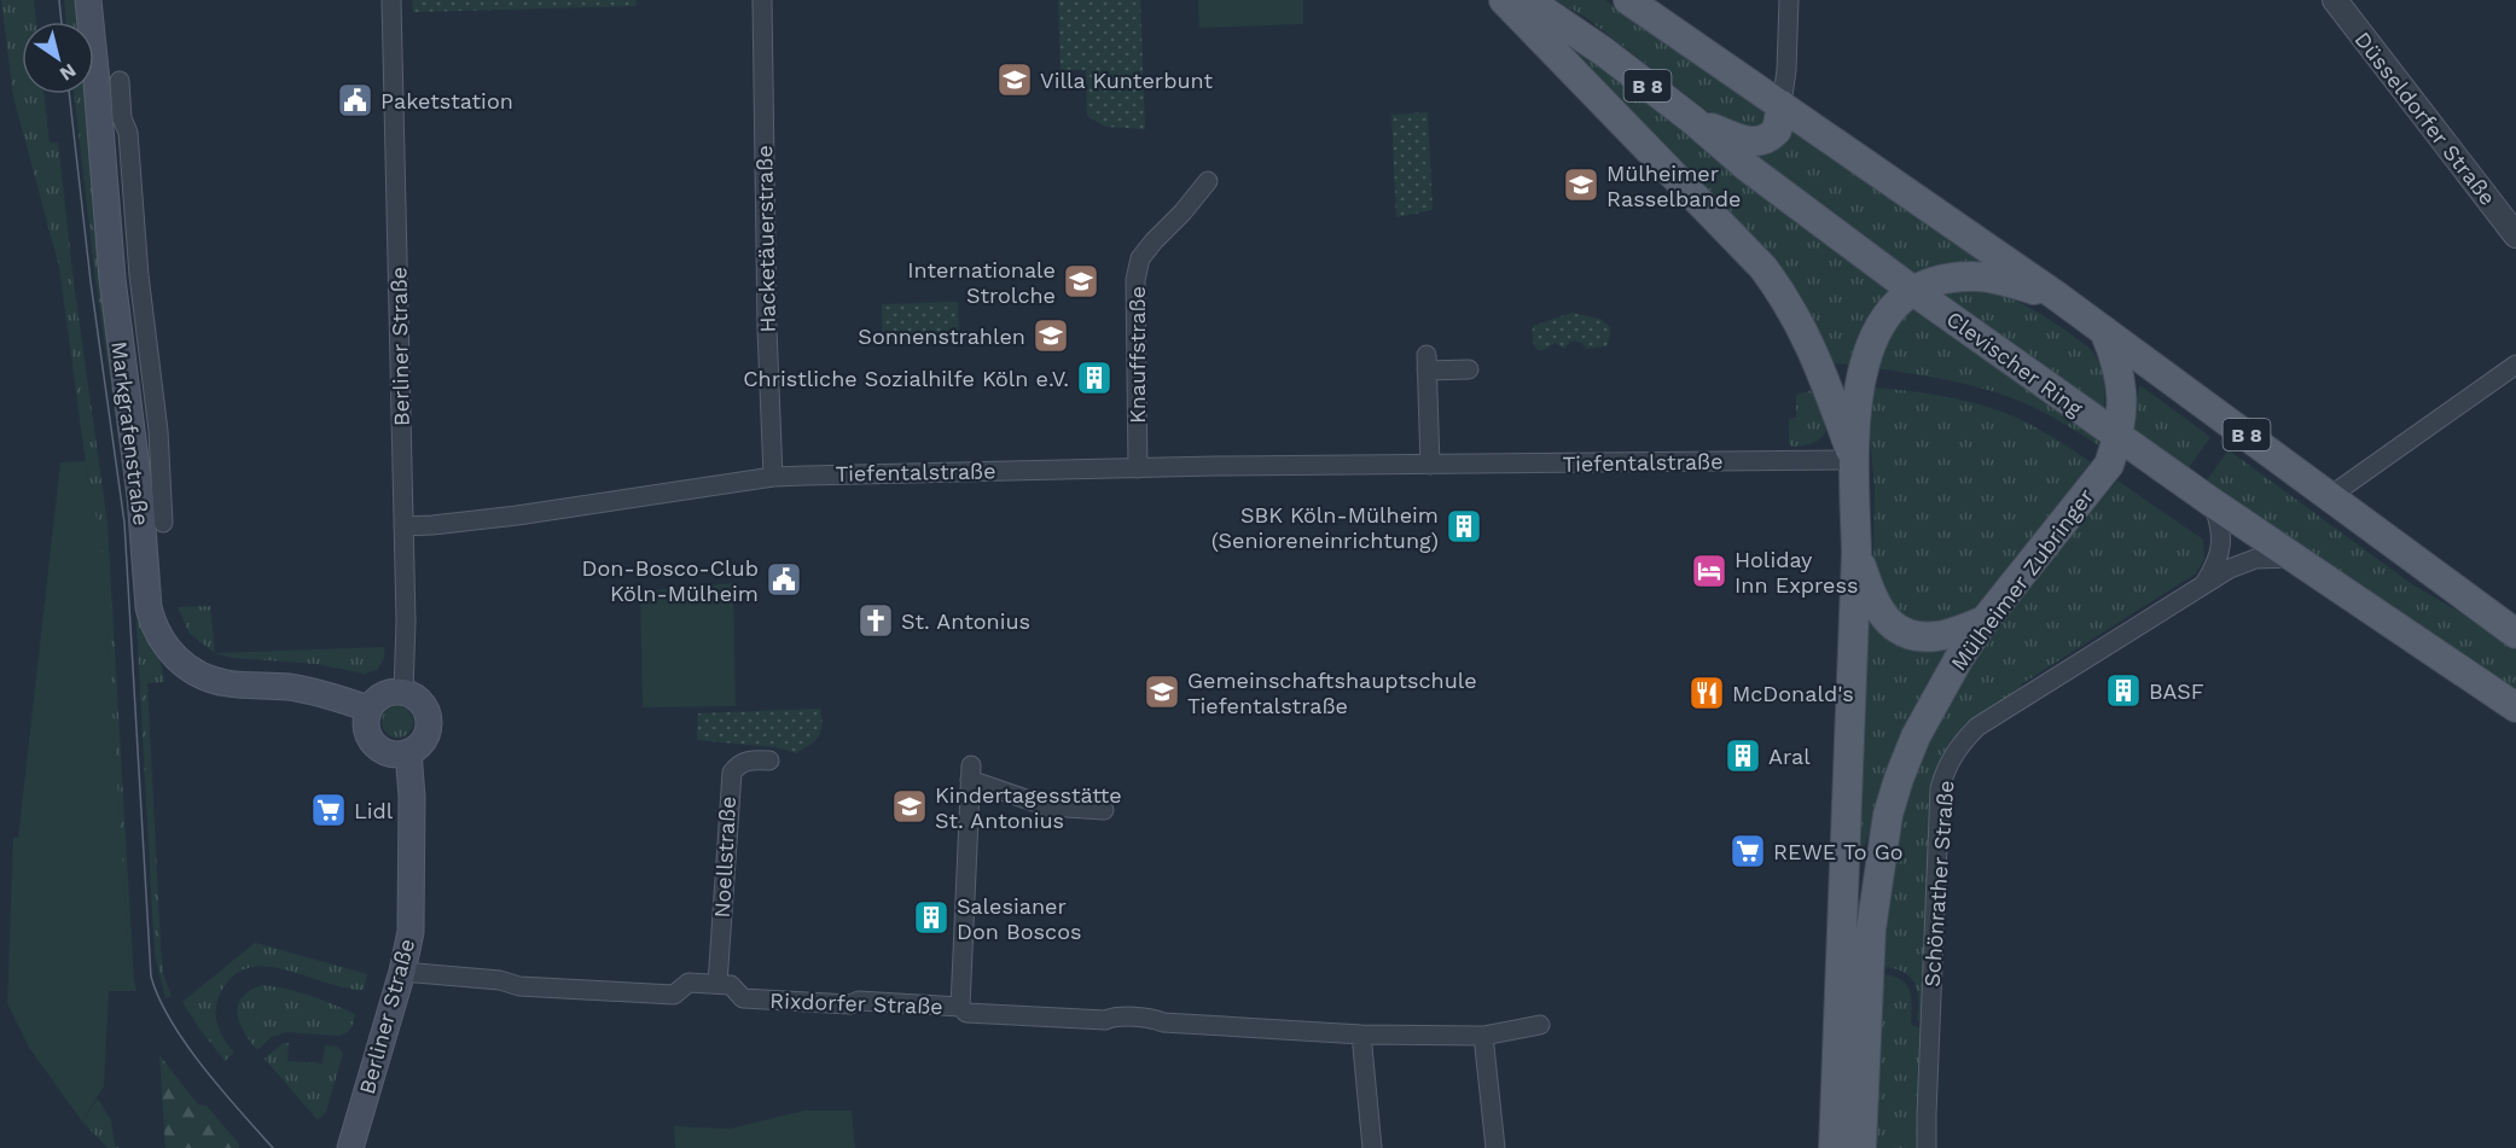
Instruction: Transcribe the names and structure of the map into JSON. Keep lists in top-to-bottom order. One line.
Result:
{"streets":{"main road":["B 8","Berliner Straße","Clevischer Ring","Markgrafenstraße","Mülheimer Zubringer"],"street":["Düsseldorfer Straße","Hacketäuerstraße","Knauffstraße","Tiefentalstraße","Noellstraße","Schönrather Straße","Rixdorfer Straße"]},"crossings":[["B 8","Clevischer Ring"],["B 8","Mülheimer Zubringer"],["Hacketäuerstraße","Tiefentalstraße"],["Berliner Straße","Markgrafenstraße"],["Berliner Straße","Tiefentalstraße"],["Knauffstraße","Tiefentalstraße"],["Clevischer Ring","Mülheimer Zubringer"],["Clevischer Ring","Schönrather Straße"],["Noellstraße","Rixdorfer Straße"]],"places":{"school or university":["Villa Kunterbunt","Mülheimer Rasselbande","Internationale Strolche","Sonnenstrahlen","Gemeinschaftshauptschule Tiefentalstraße","Kindertagesstätte St. Antonius"],"public building":["Paketstation","Don-Bosco-Club Köln-Mülheim"],"building":["Christliche Sozialhilfe Köln e.V.","SBK Köln-Mülheim (Senioreneinrichtung)","BASF","Aral","Salesianer Don Boscos"],"hotel":["Holiday Inn Express"],"church":["St. Antonius"],"restaurant":["McDonald's"],"supermarket":["Lidl","REWE To Go"]},"north":"bottom right"}
